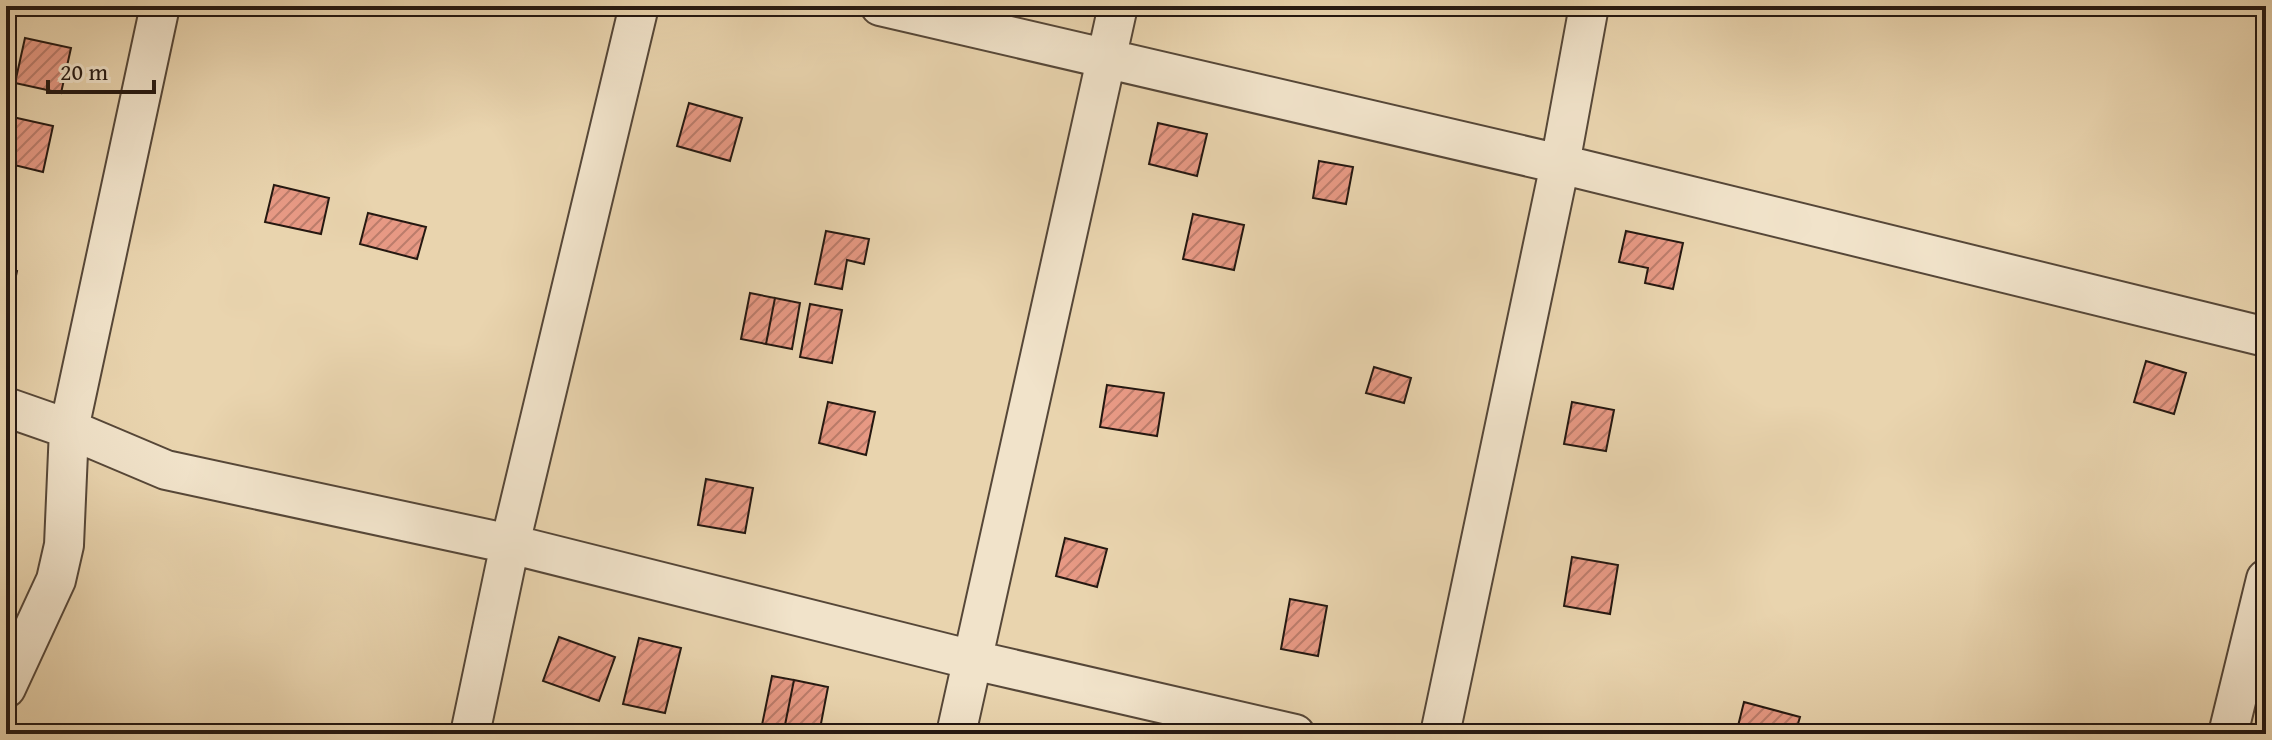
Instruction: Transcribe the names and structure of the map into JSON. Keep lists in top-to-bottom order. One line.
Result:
{"scale_bar":"20 m"}
